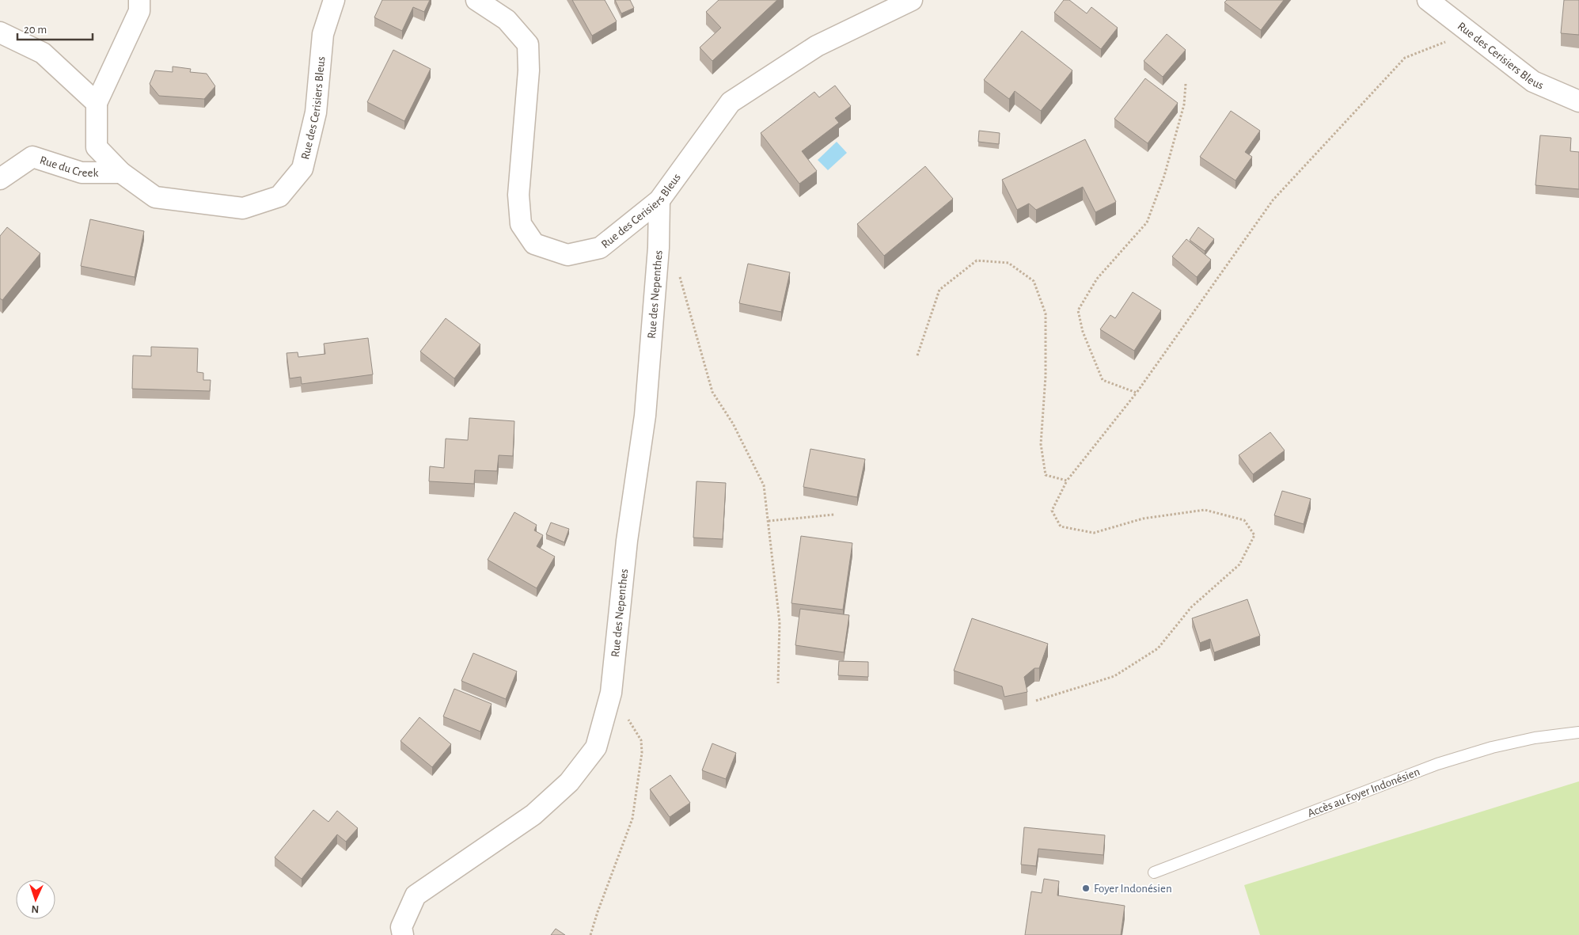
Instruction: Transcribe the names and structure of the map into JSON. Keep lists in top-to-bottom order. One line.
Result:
{"streets":{"street":["Rue des Cerisiers Bleus","Rue du Creek","Rue des Nepenthes"],"lane":["Accès au Foyer Indonésien"]},"crossings":[["Rue des Cerisiers Bleus","Rue du Creek"],["Rue des Cerisiers Bleus","Rue des Nepenthes"]],"places":["Foyer Indonésien"],"scale_bar":"20 m","north":"bottom"}
